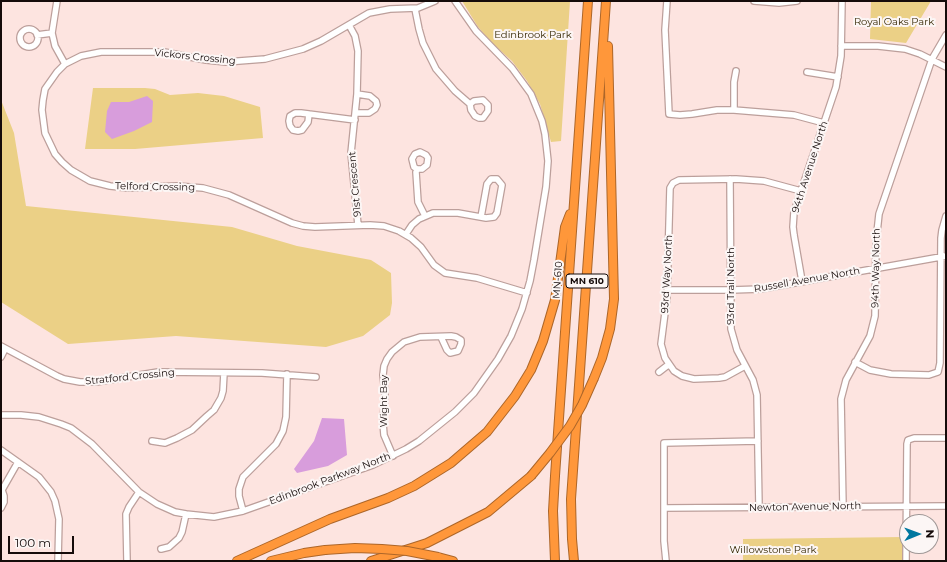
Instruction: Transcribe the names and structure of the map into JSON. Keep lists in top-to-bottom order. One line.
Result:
{"streets":{"highway":["MN-610","MN 610"],"street":["Vickors Crossing","94th Avenue North","91st Crescent","Telford Crossing","94th Way North","93rd Way North","Russell Avenue North","93rd Trail North","Stratford Crossing","Wight Bay","Edinbrook Parkway North","Newton Avenue North"]},"crossings":[["Vickors Crossing","91st Crescent"],["Vickors Crossing","Telford Crossing"],["94th Avenue North","Russell Avenue North"],["91st Crescent","Telford Crossing"],["94th Way North","Russell Avenue North"],["94th Way North","Newton Avenue North"],["93rd Way North","Russell Avenue North"],["93rd Way North","93rd Trail North"],["Russell Avenue North","93rd Trail North"],["93rd Trail North","Newton Avenue North"],["Wight Bay","Edinbrook Parkway North"]],"parks":["Royal Oaks Park","Edinbrook Park","Willowstone Park"],"scale_bar":"100 m","north":"right"}
